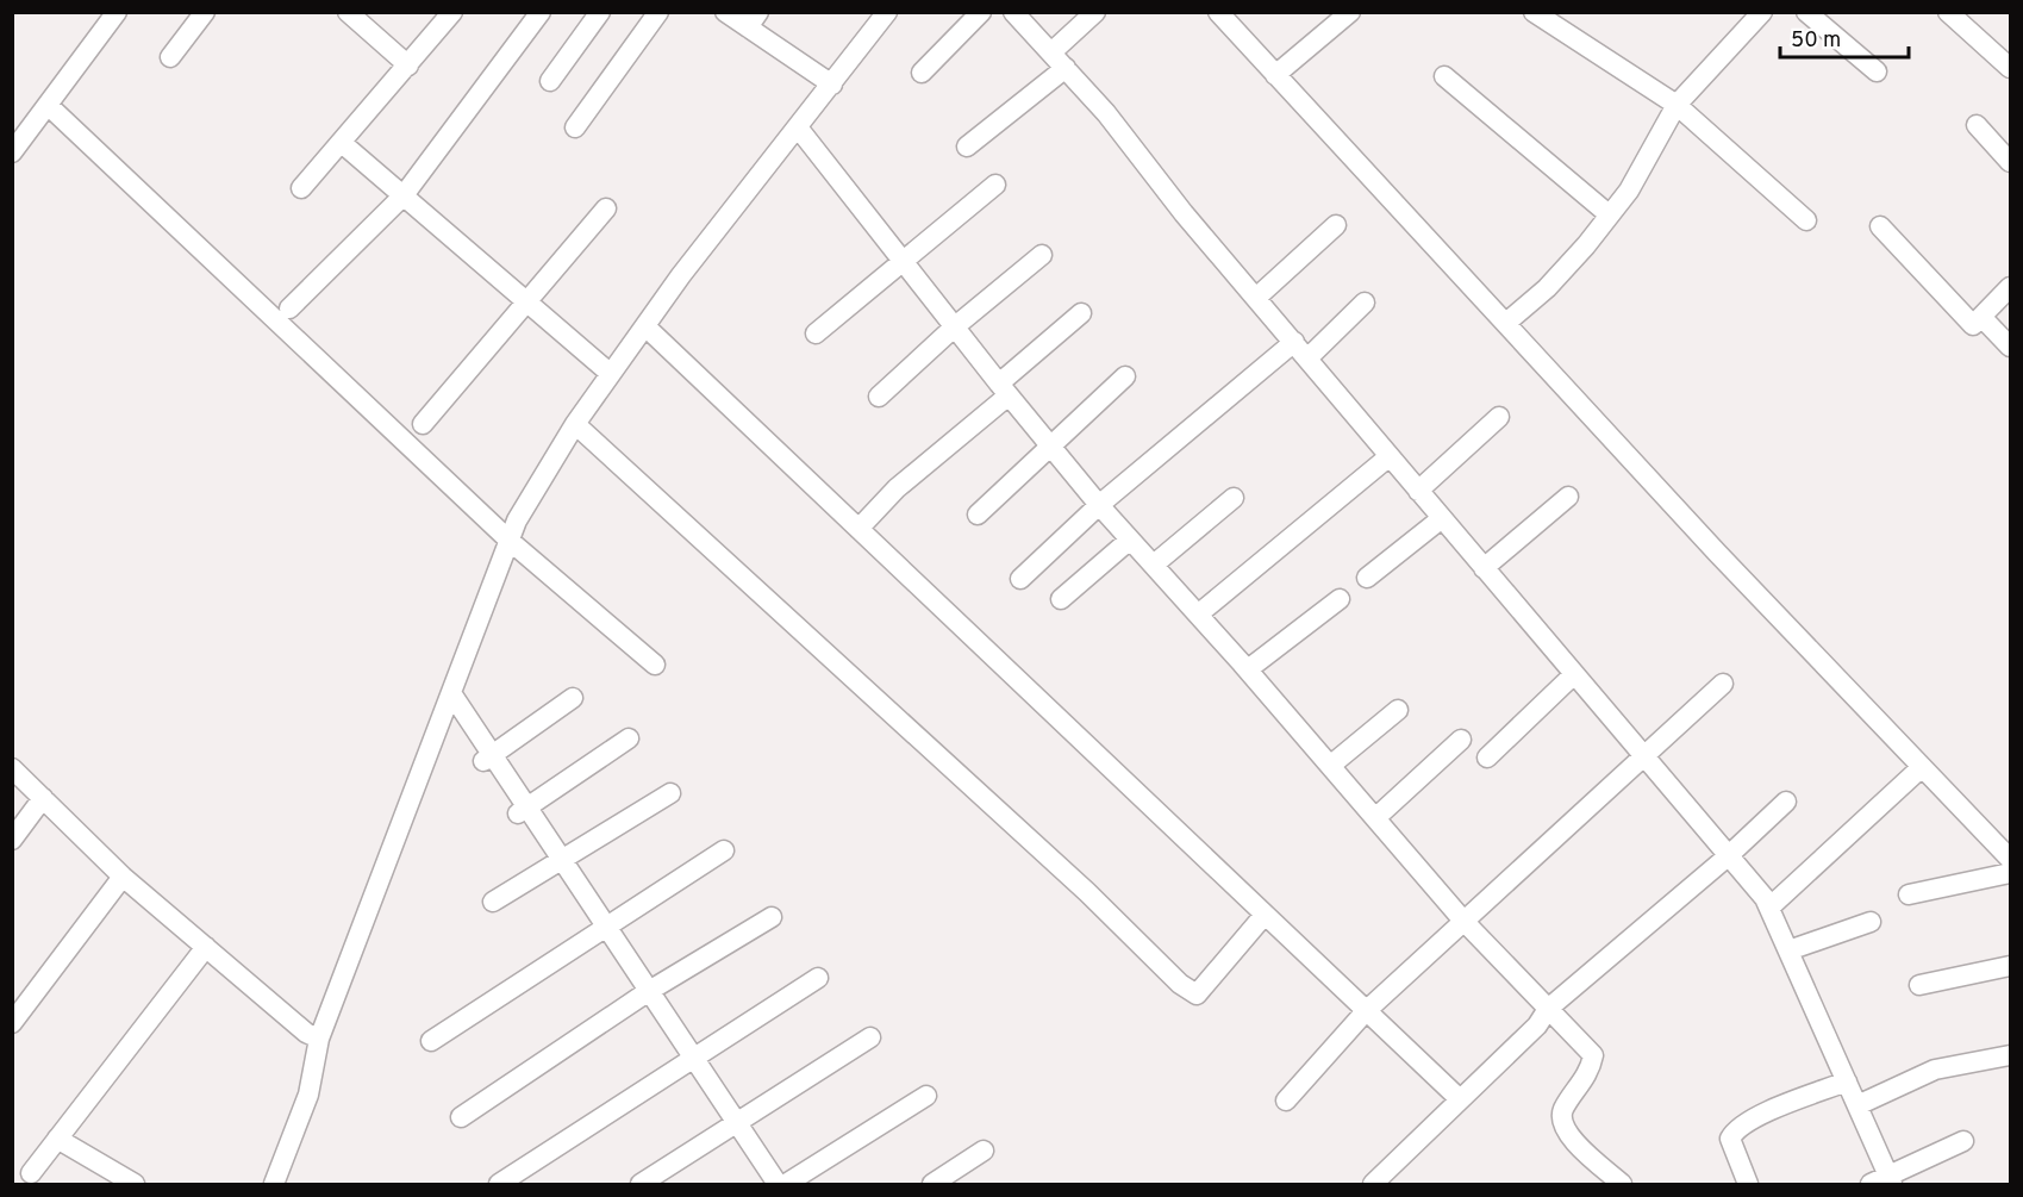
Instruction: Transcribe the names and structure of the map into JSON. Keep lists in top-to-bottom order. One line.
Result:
{"scale_bar":"50 m"}
